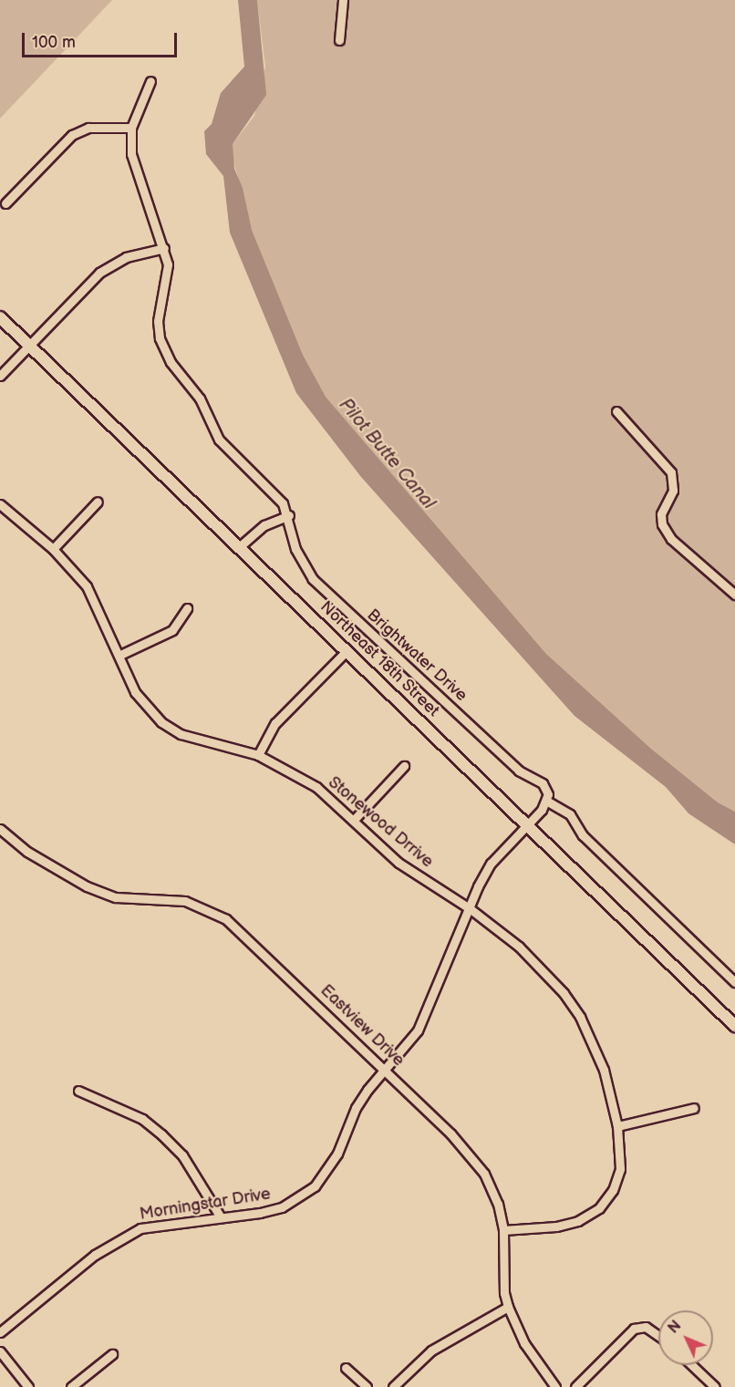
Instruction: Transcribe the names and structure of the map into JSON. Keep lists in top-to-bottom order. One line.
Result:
{"streets":{"main road":["Northeast 18th Street"],"street":["Brightwater Drive","Stonewood Drrive","Eastview Drive","Morningstar Drive"]},"crossings":[["Northeast 18th Street","Morningstar Drive"],["Stonewood Drrive","Eastview Drive"],["Stonewood Drrive","Morningstar Drive"],["Eastview Drive","Morningstar Drive"]],"water":["Pilot Butte Canal"],"scale_bar":"100 m","north":"top left"}
